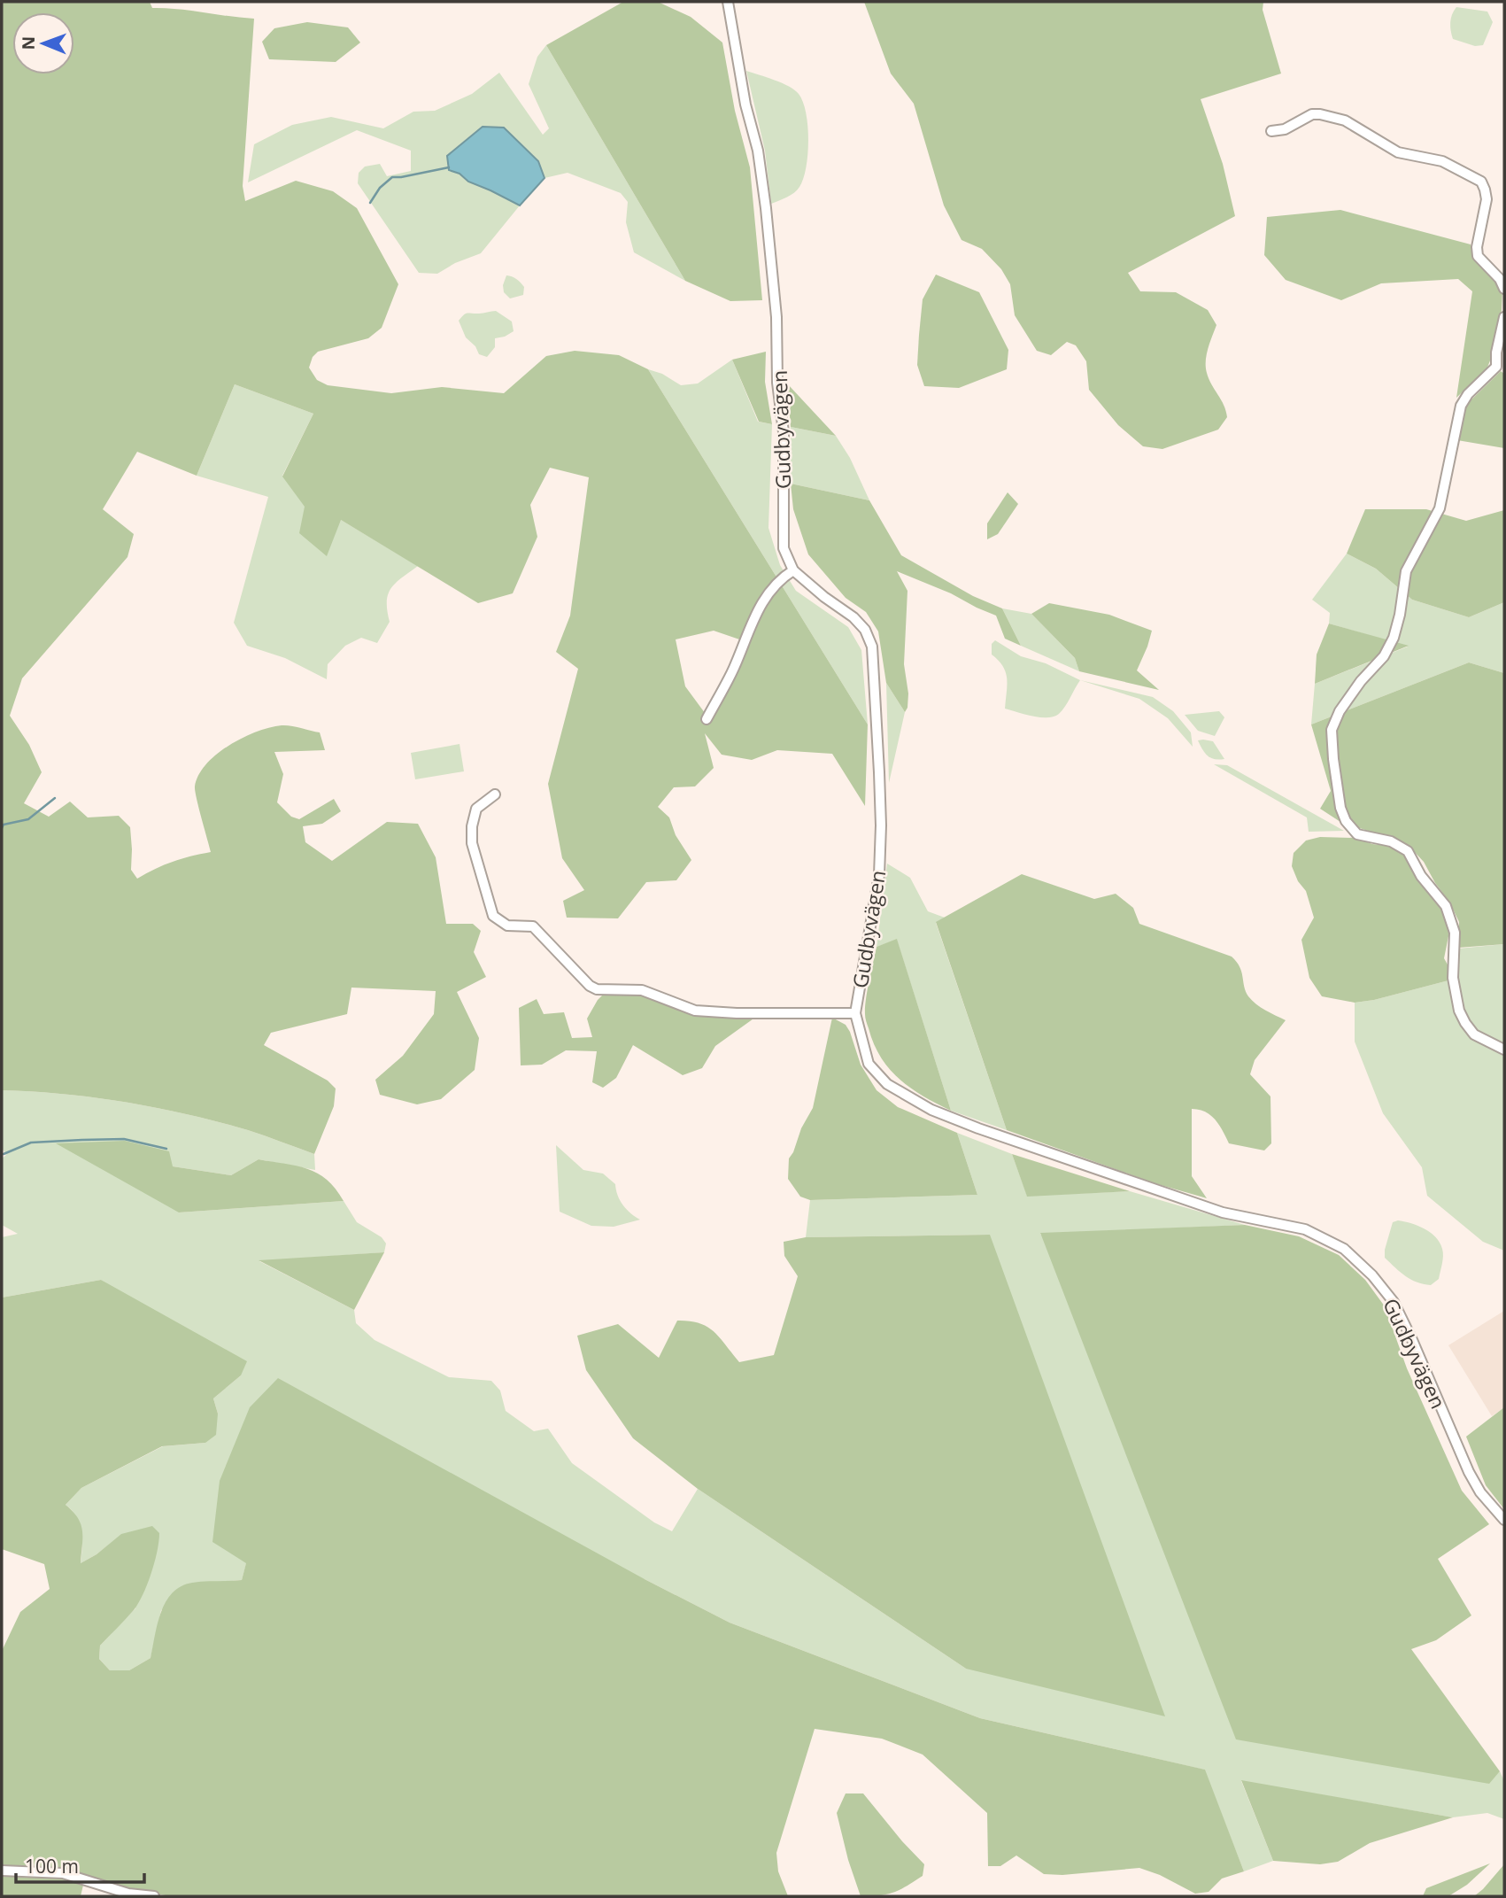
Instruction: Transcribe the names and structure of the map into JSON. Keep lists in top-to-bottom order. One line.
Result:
{"streets":{"street":["Gudbyvägen"]},"scale_bar":"100 m","north":"left"}
